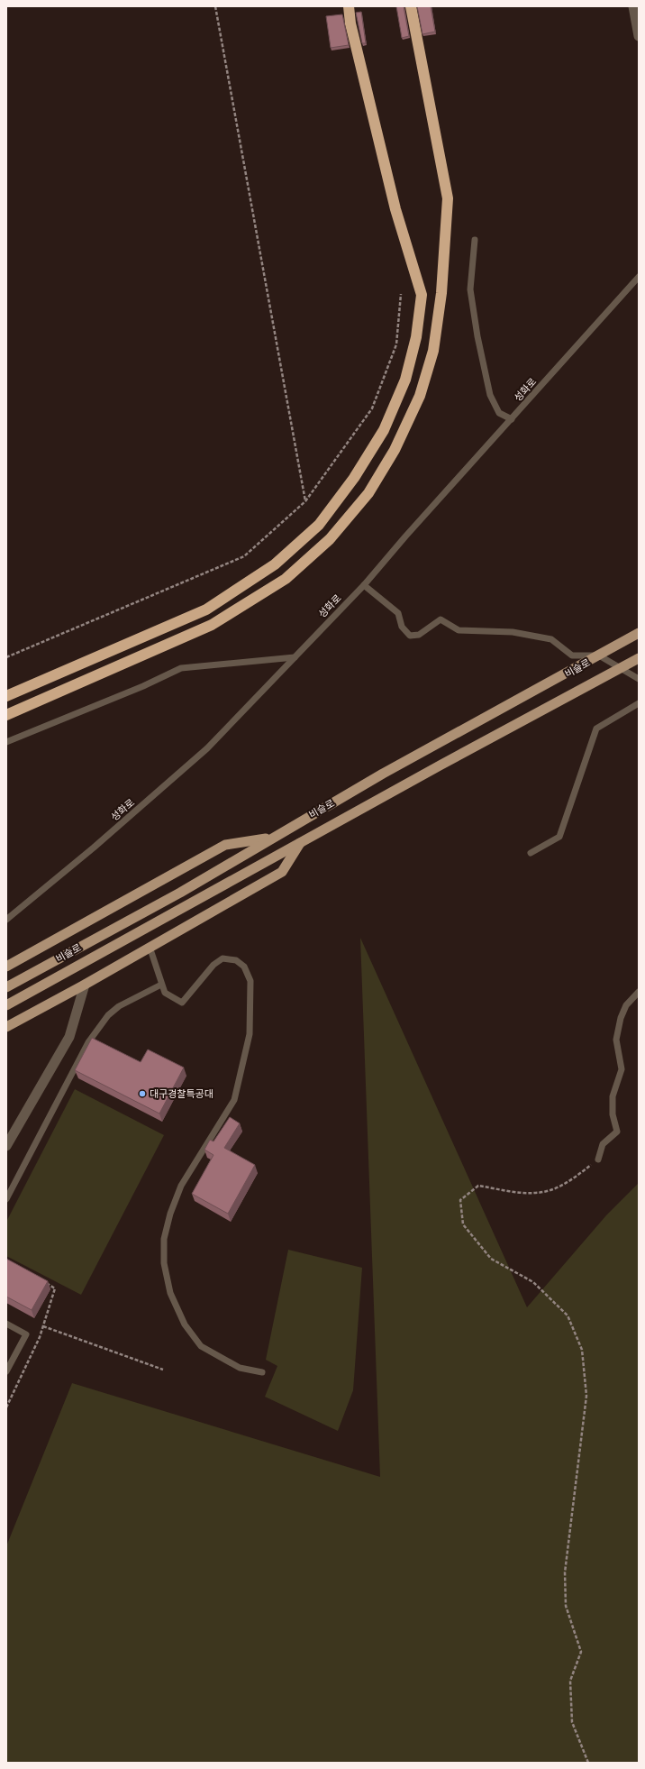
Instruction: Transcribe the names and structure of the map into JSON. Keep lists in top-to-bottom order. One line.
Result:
{"streets":{"main road":["비슬로"],"lane":["성화로"]},"places":["대구경찰특공대"]}
